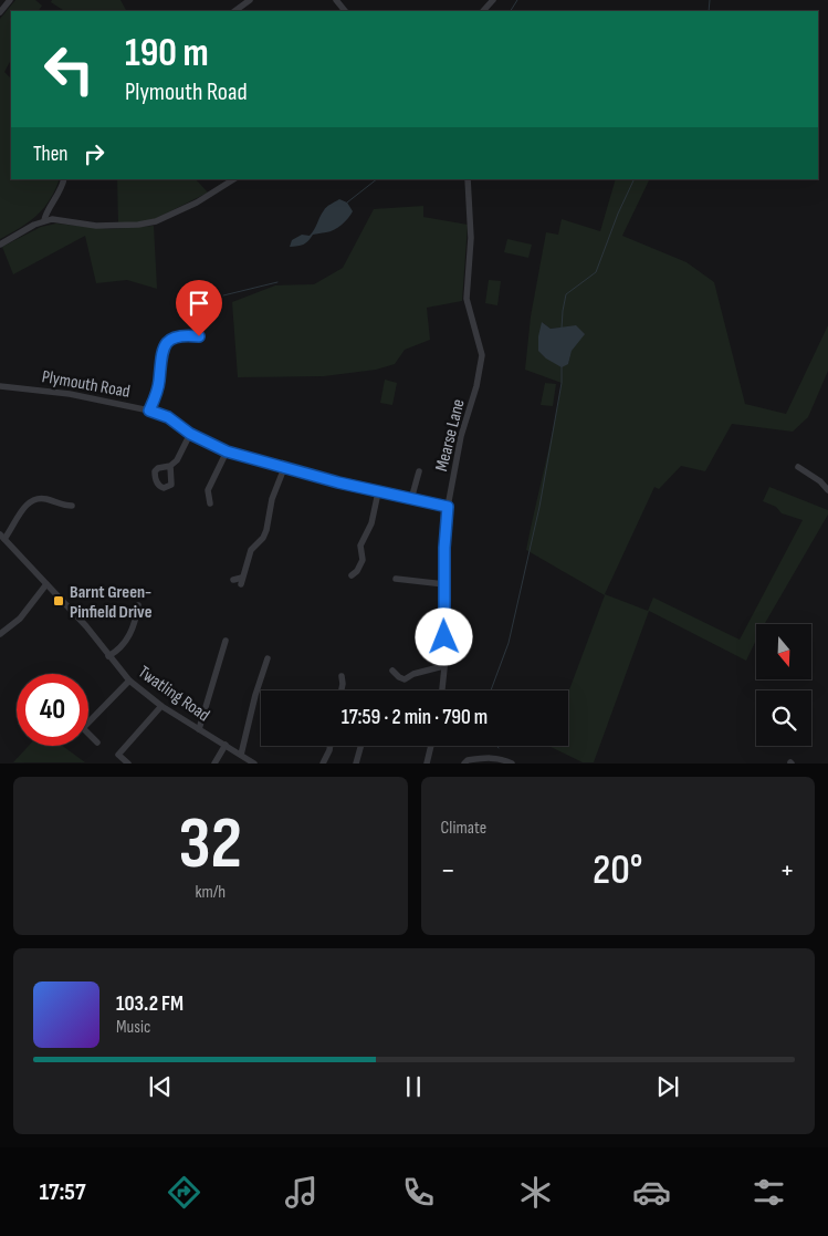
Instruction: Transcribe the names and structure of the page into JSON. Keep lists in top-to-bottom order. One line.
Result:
{"streets":{"street":["Plymouth Road","Mearse Lane","Twatling Road"]},"crossings":[["Plymouth Road","Mearse Lane"]],"places":{"transit":["Barnt Green- Pinfield Drive"]},"north":"bottom","page":{"turn":["190 m","Plymouth Road"],"then":"Then","limit":"40","trip":"17:59 · 2 min · 790 m","tile":[["32","km/h"],"Climate"],"heat":["−","20°","+"],"song":["103.2 FM","Music"],"tabs":"17:57"}}
